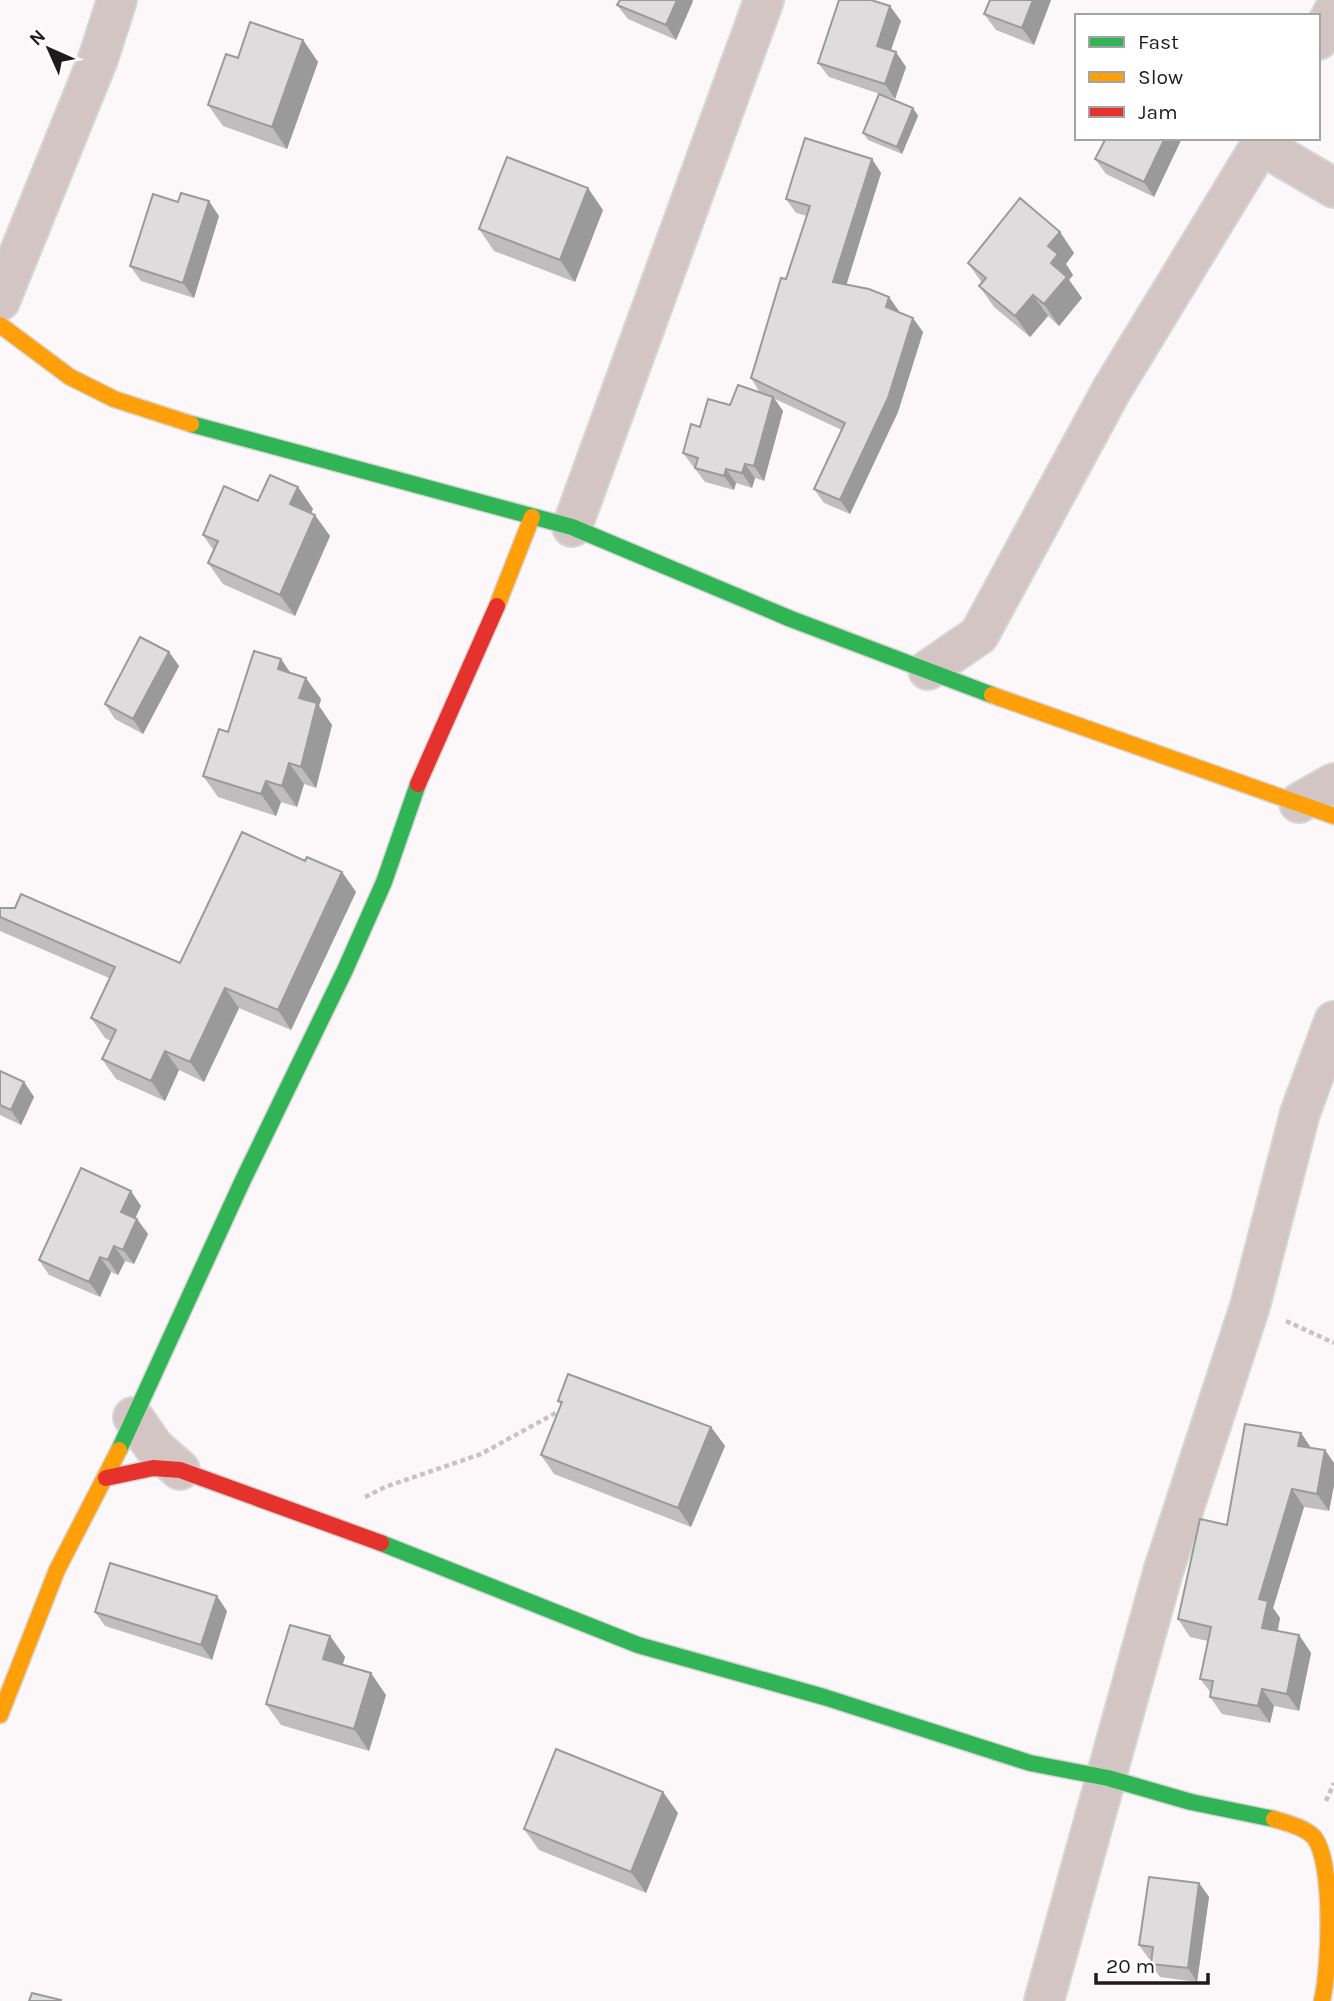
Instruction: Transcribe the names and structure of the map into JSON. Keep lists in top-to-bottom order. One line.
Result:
{"legend":["Fast","Slow","Jam"],"scale_bar":"20 m","north":"top left"}
